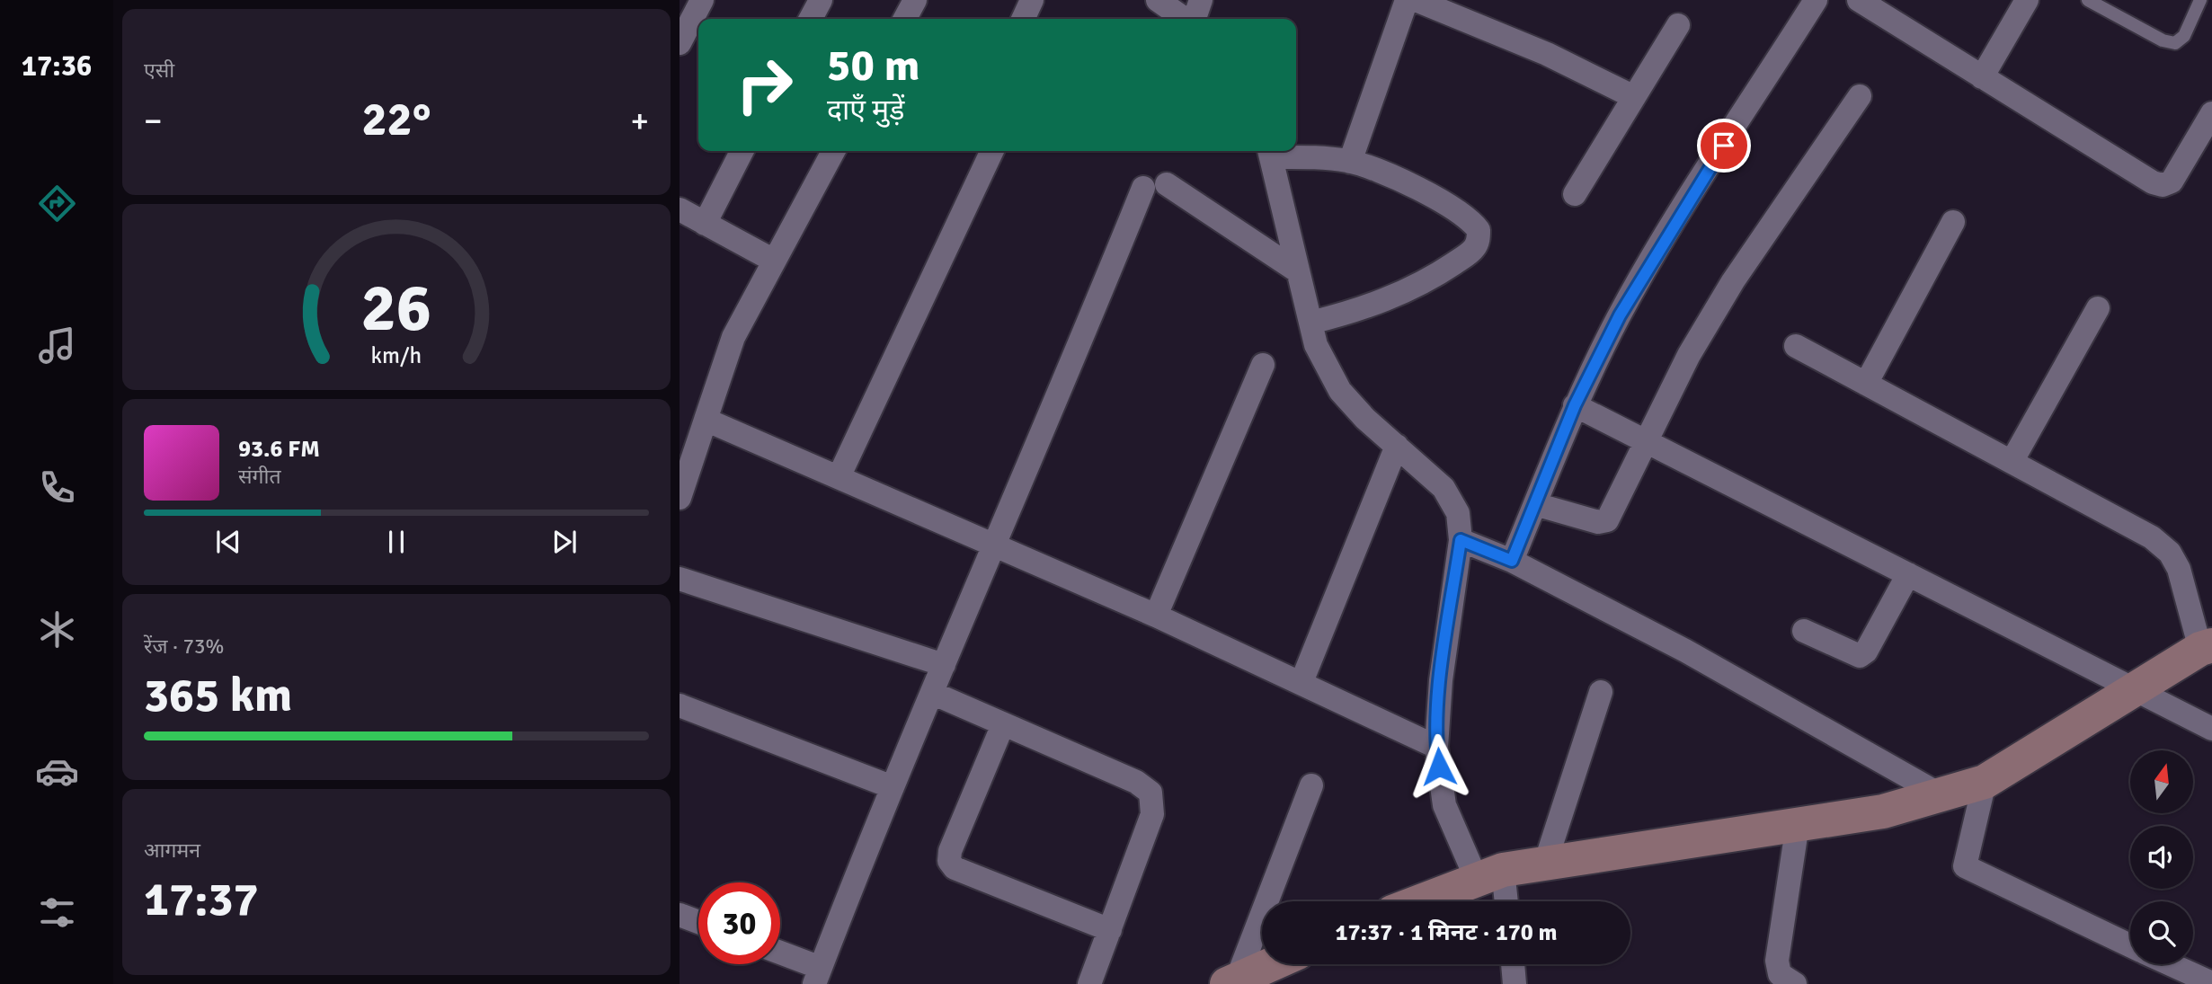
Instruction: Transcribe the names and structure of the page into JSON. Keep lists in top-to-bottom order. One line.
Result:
{"north":"top","page":{"tabs":"17:36","tile":["एसी",["रेंज · 73%","365 km"],["आगमन","17:37"]],"turn":["50 m","दाएँ मुड़ें"],"heat":["−","22°","+"],"song":["93.6 FM","संगीत"],"limit":"30","trip":"17:37 · 1 मिनट · 170 m","gauge":["26","km/h"]}}
